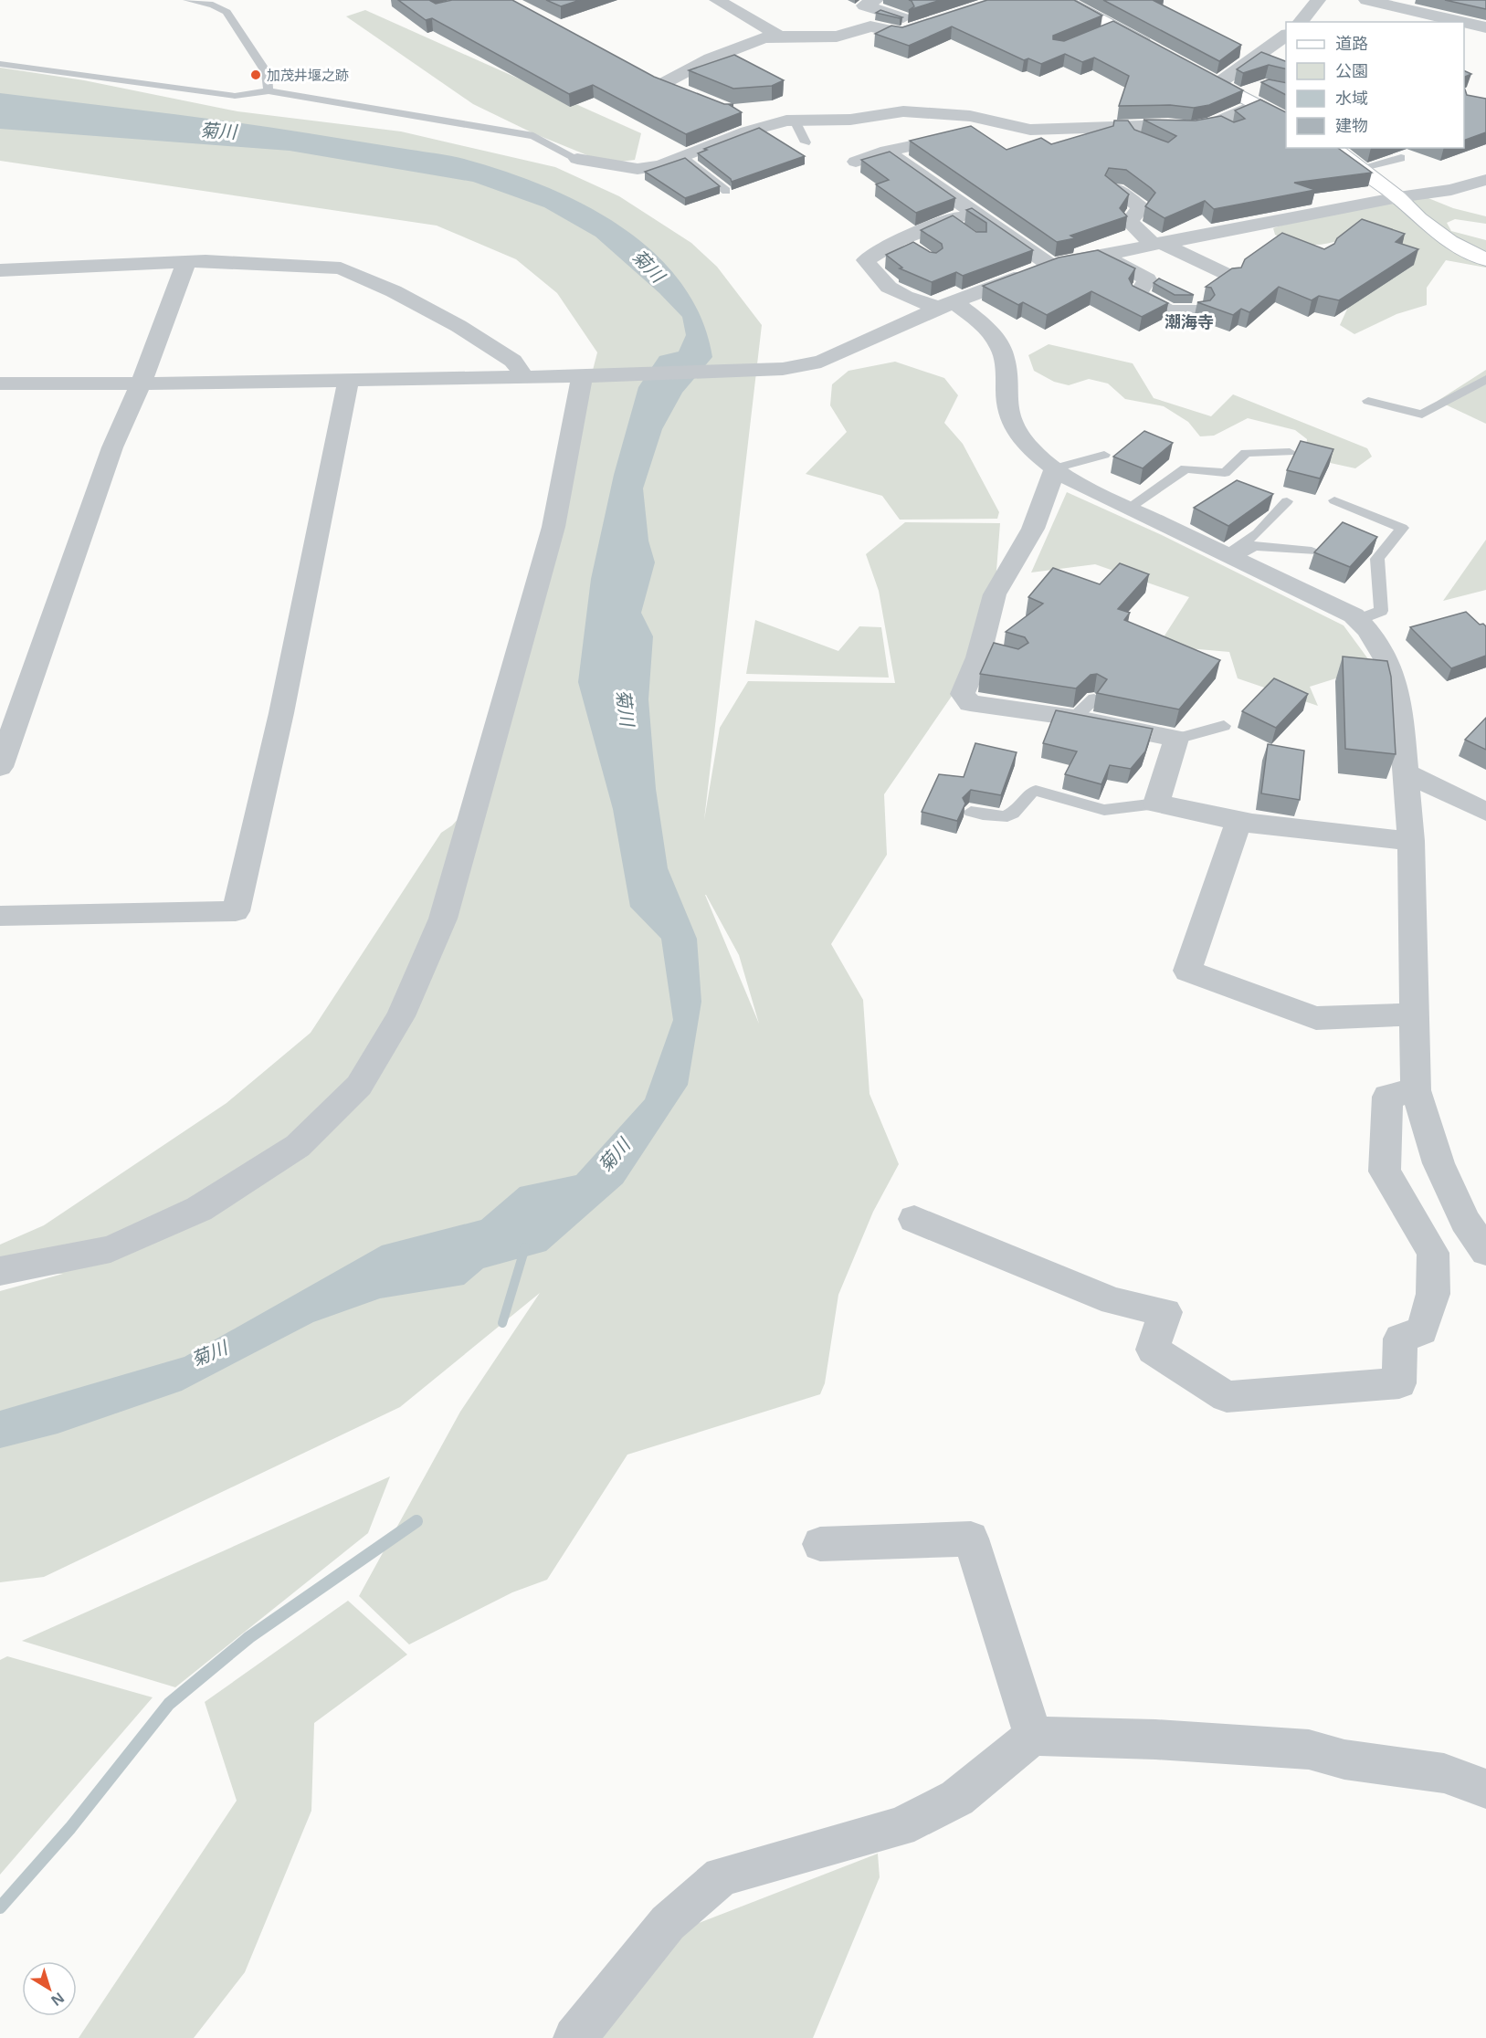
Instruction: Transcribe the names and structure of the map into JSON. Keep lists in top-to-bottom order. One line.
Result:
{"districts":["潮海寺"],"water":["菊川"],"places":["加茂井堰之跡"],"legend":["道路","公園","水域","建物"],"north":"bottom right"}
